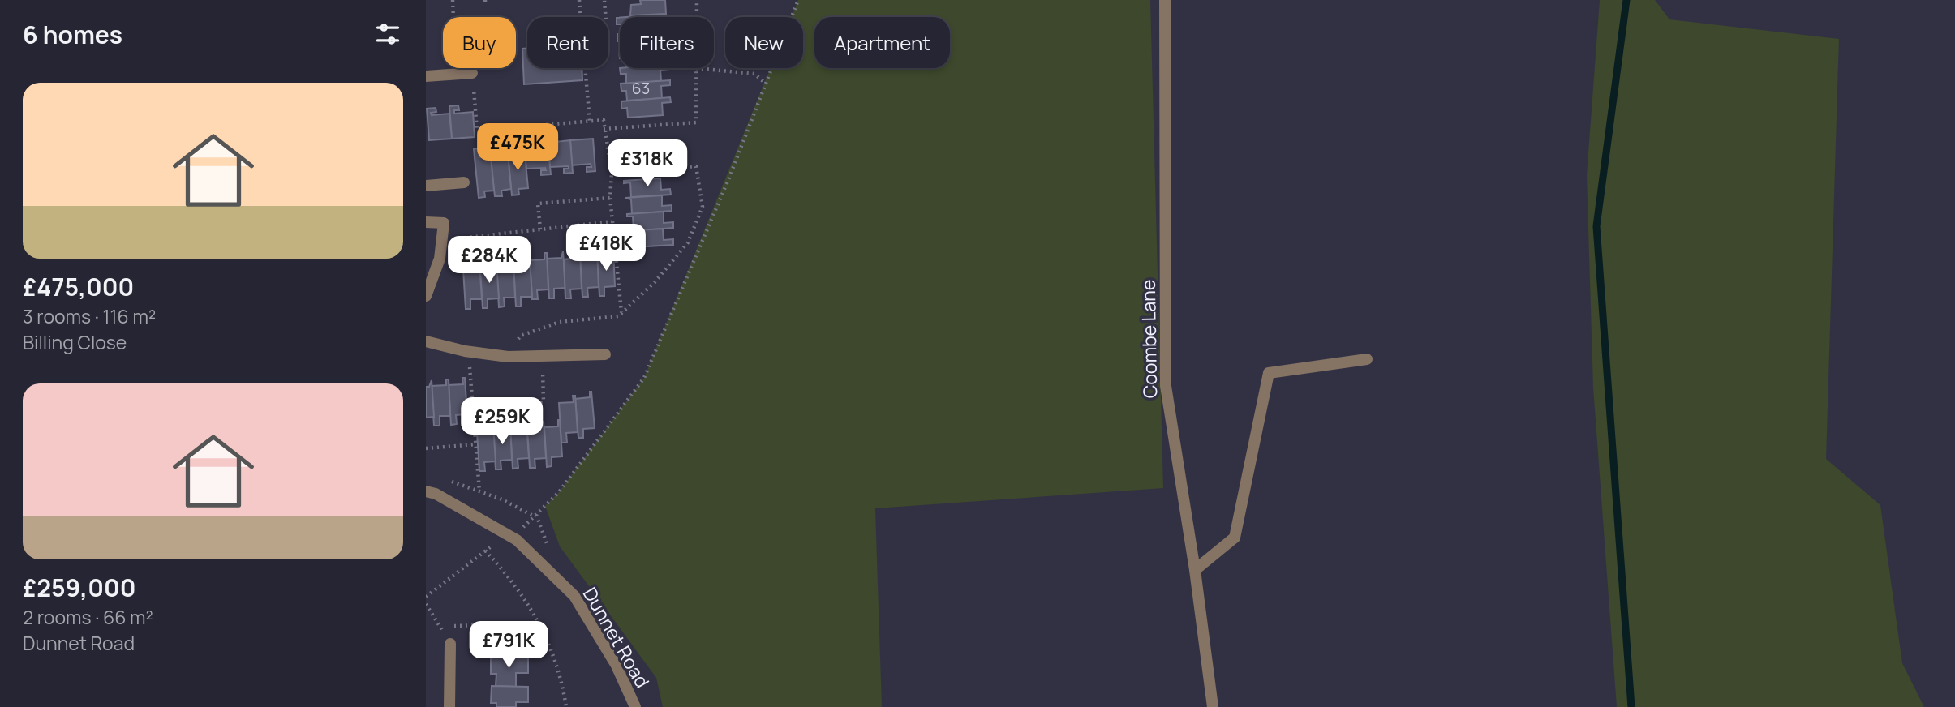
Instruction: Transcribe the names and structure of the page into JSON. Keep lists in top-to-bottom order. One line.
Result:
{"streets":{"street":["Coombe Lane","Dunnet Road"]},"house_numbers":["63"],"page":{"heading":"6 homes","chip":["Buy","Rent","Filters","New","Apartment"],"list":[{"name":"£475,000","note":"3 rooms · 116 m² · Billing Close"},{"name":"£259,000","note":"2 rooms · 66 m² · Dunnet Road"}],"price":["£475K","£318K","£418K","£284K","£259K","£791K"]}}
